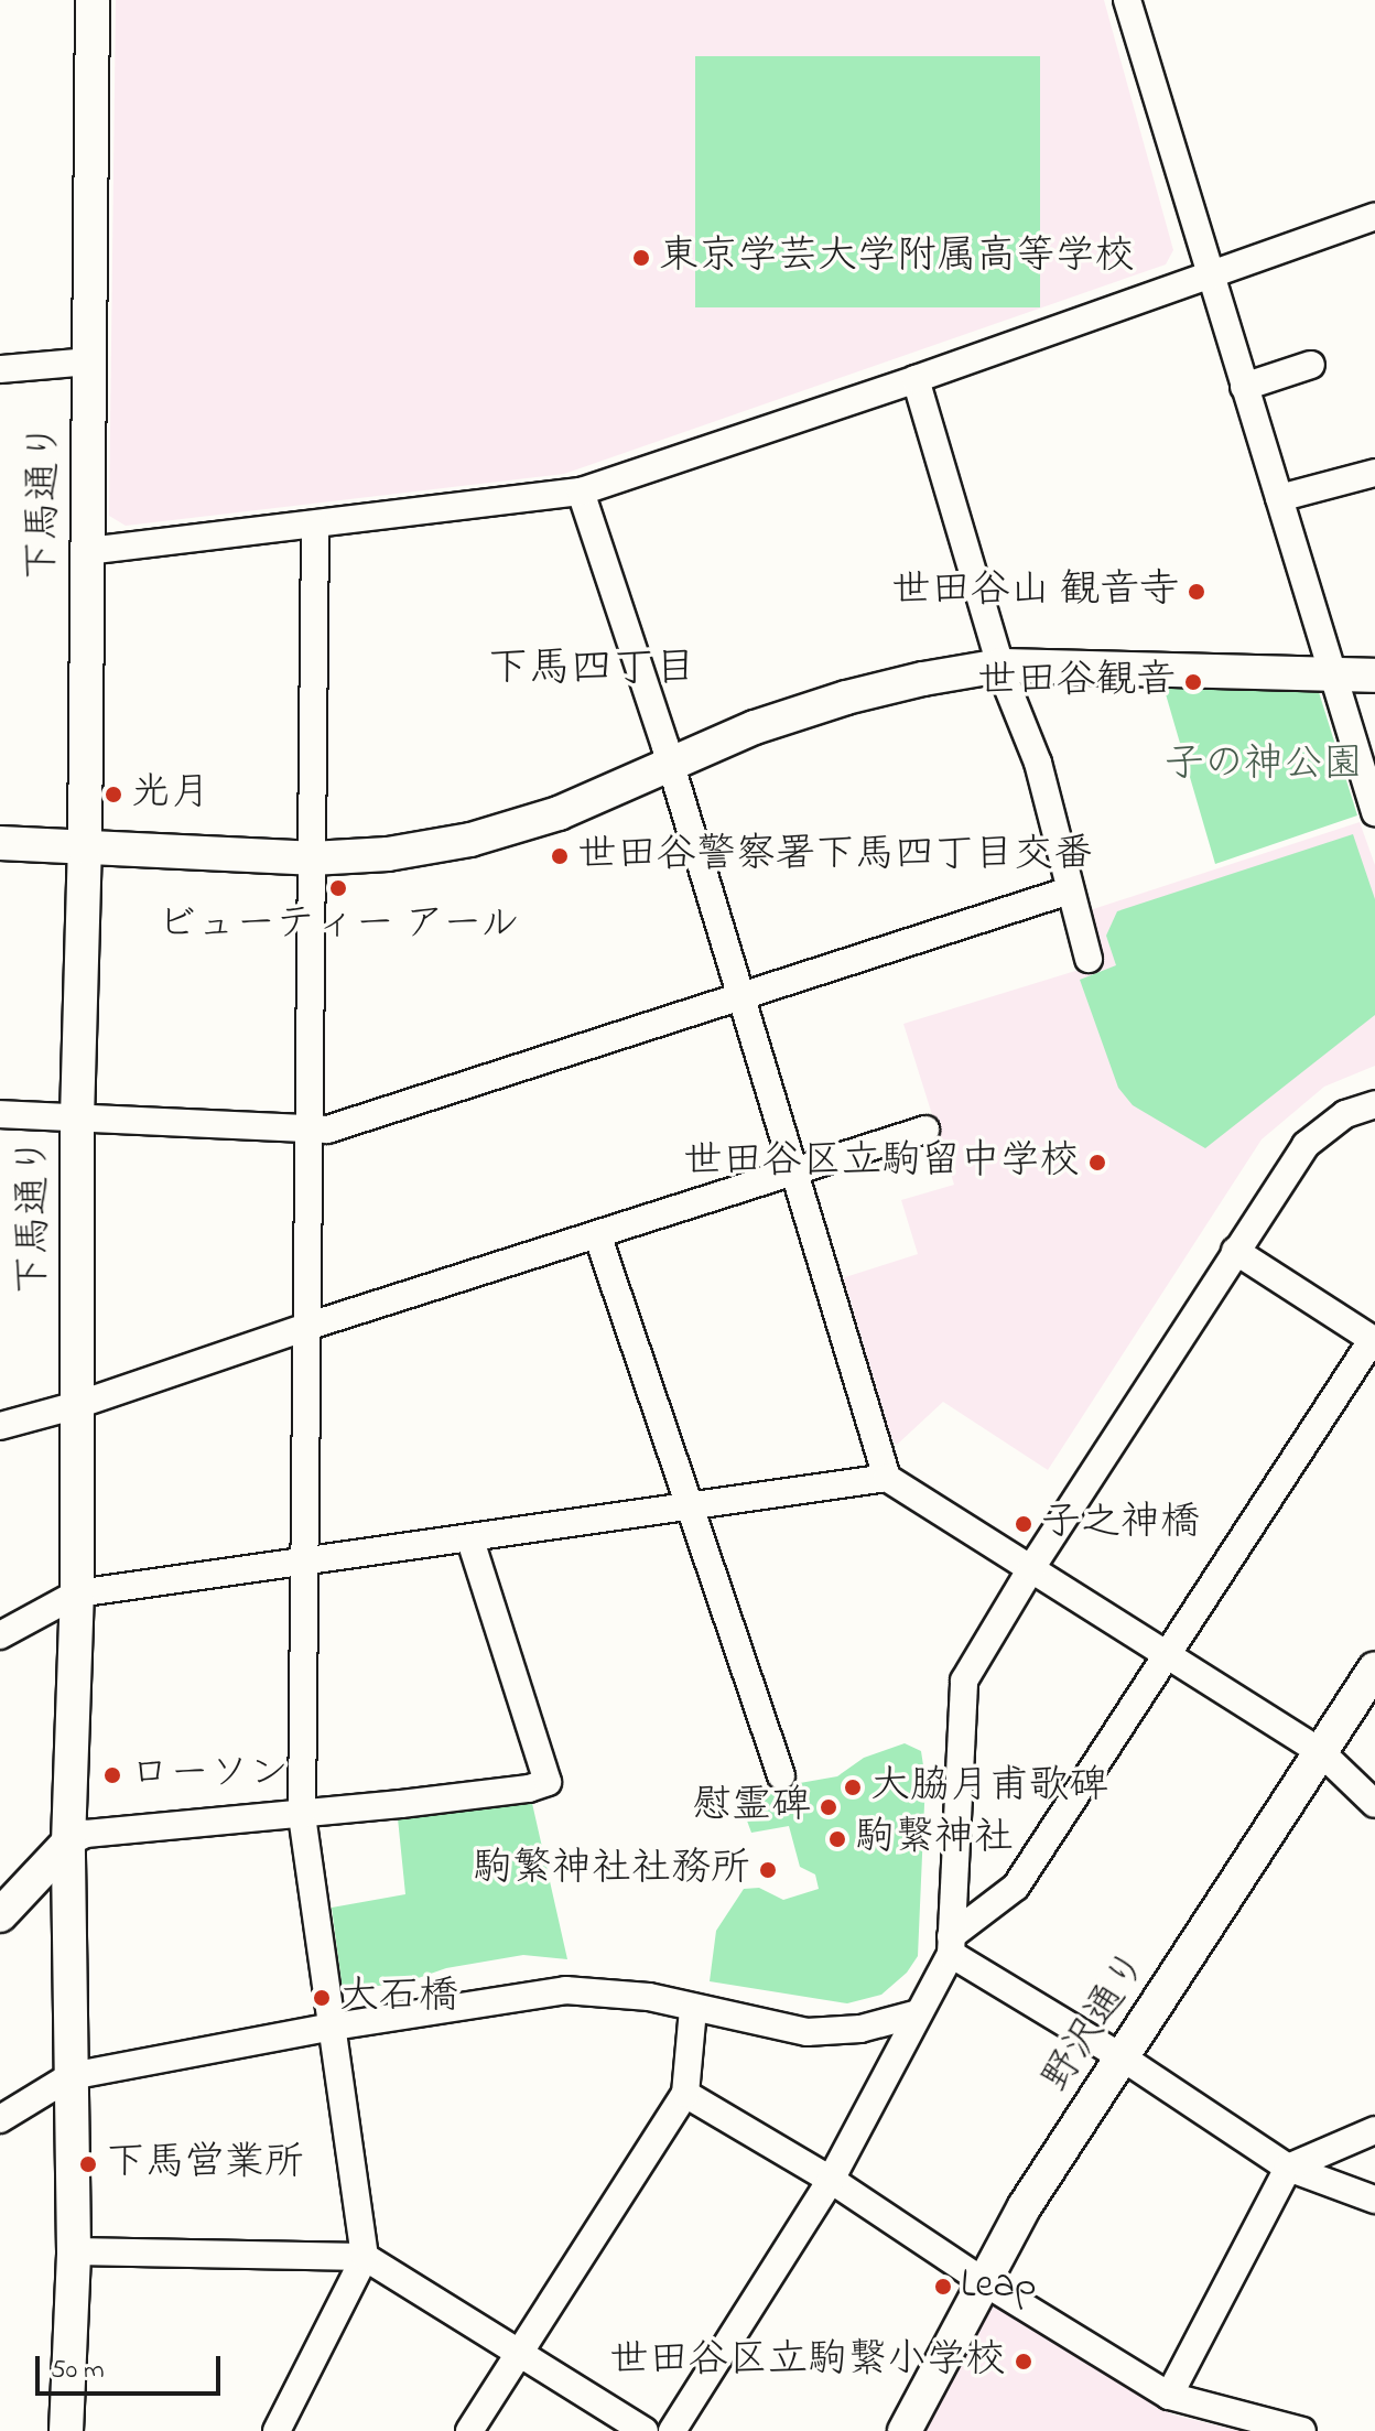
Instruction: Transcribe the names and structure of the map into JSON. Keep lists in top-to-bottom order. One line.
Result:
{"streets":{"street":["下馬通り","野沢通り"]},"districts":["下馬四丁目"],"parks":["子の神公園"],"places":["東京学芸大学附属高等学校","世田谷山 観音寺","世田谷観音","光月","世田谷警察署下馬四丁目交番","ビューティー アール","世田谷区立駒留中学校","子之神橋","ローソン","大脇月甫歌碑","慰霊碑","駒繋神社","駒繁神社社務所","大石橋","下馬営業所","Leap","世田谷区立駒繋小学校"],"scale_bar":"50 m"}
